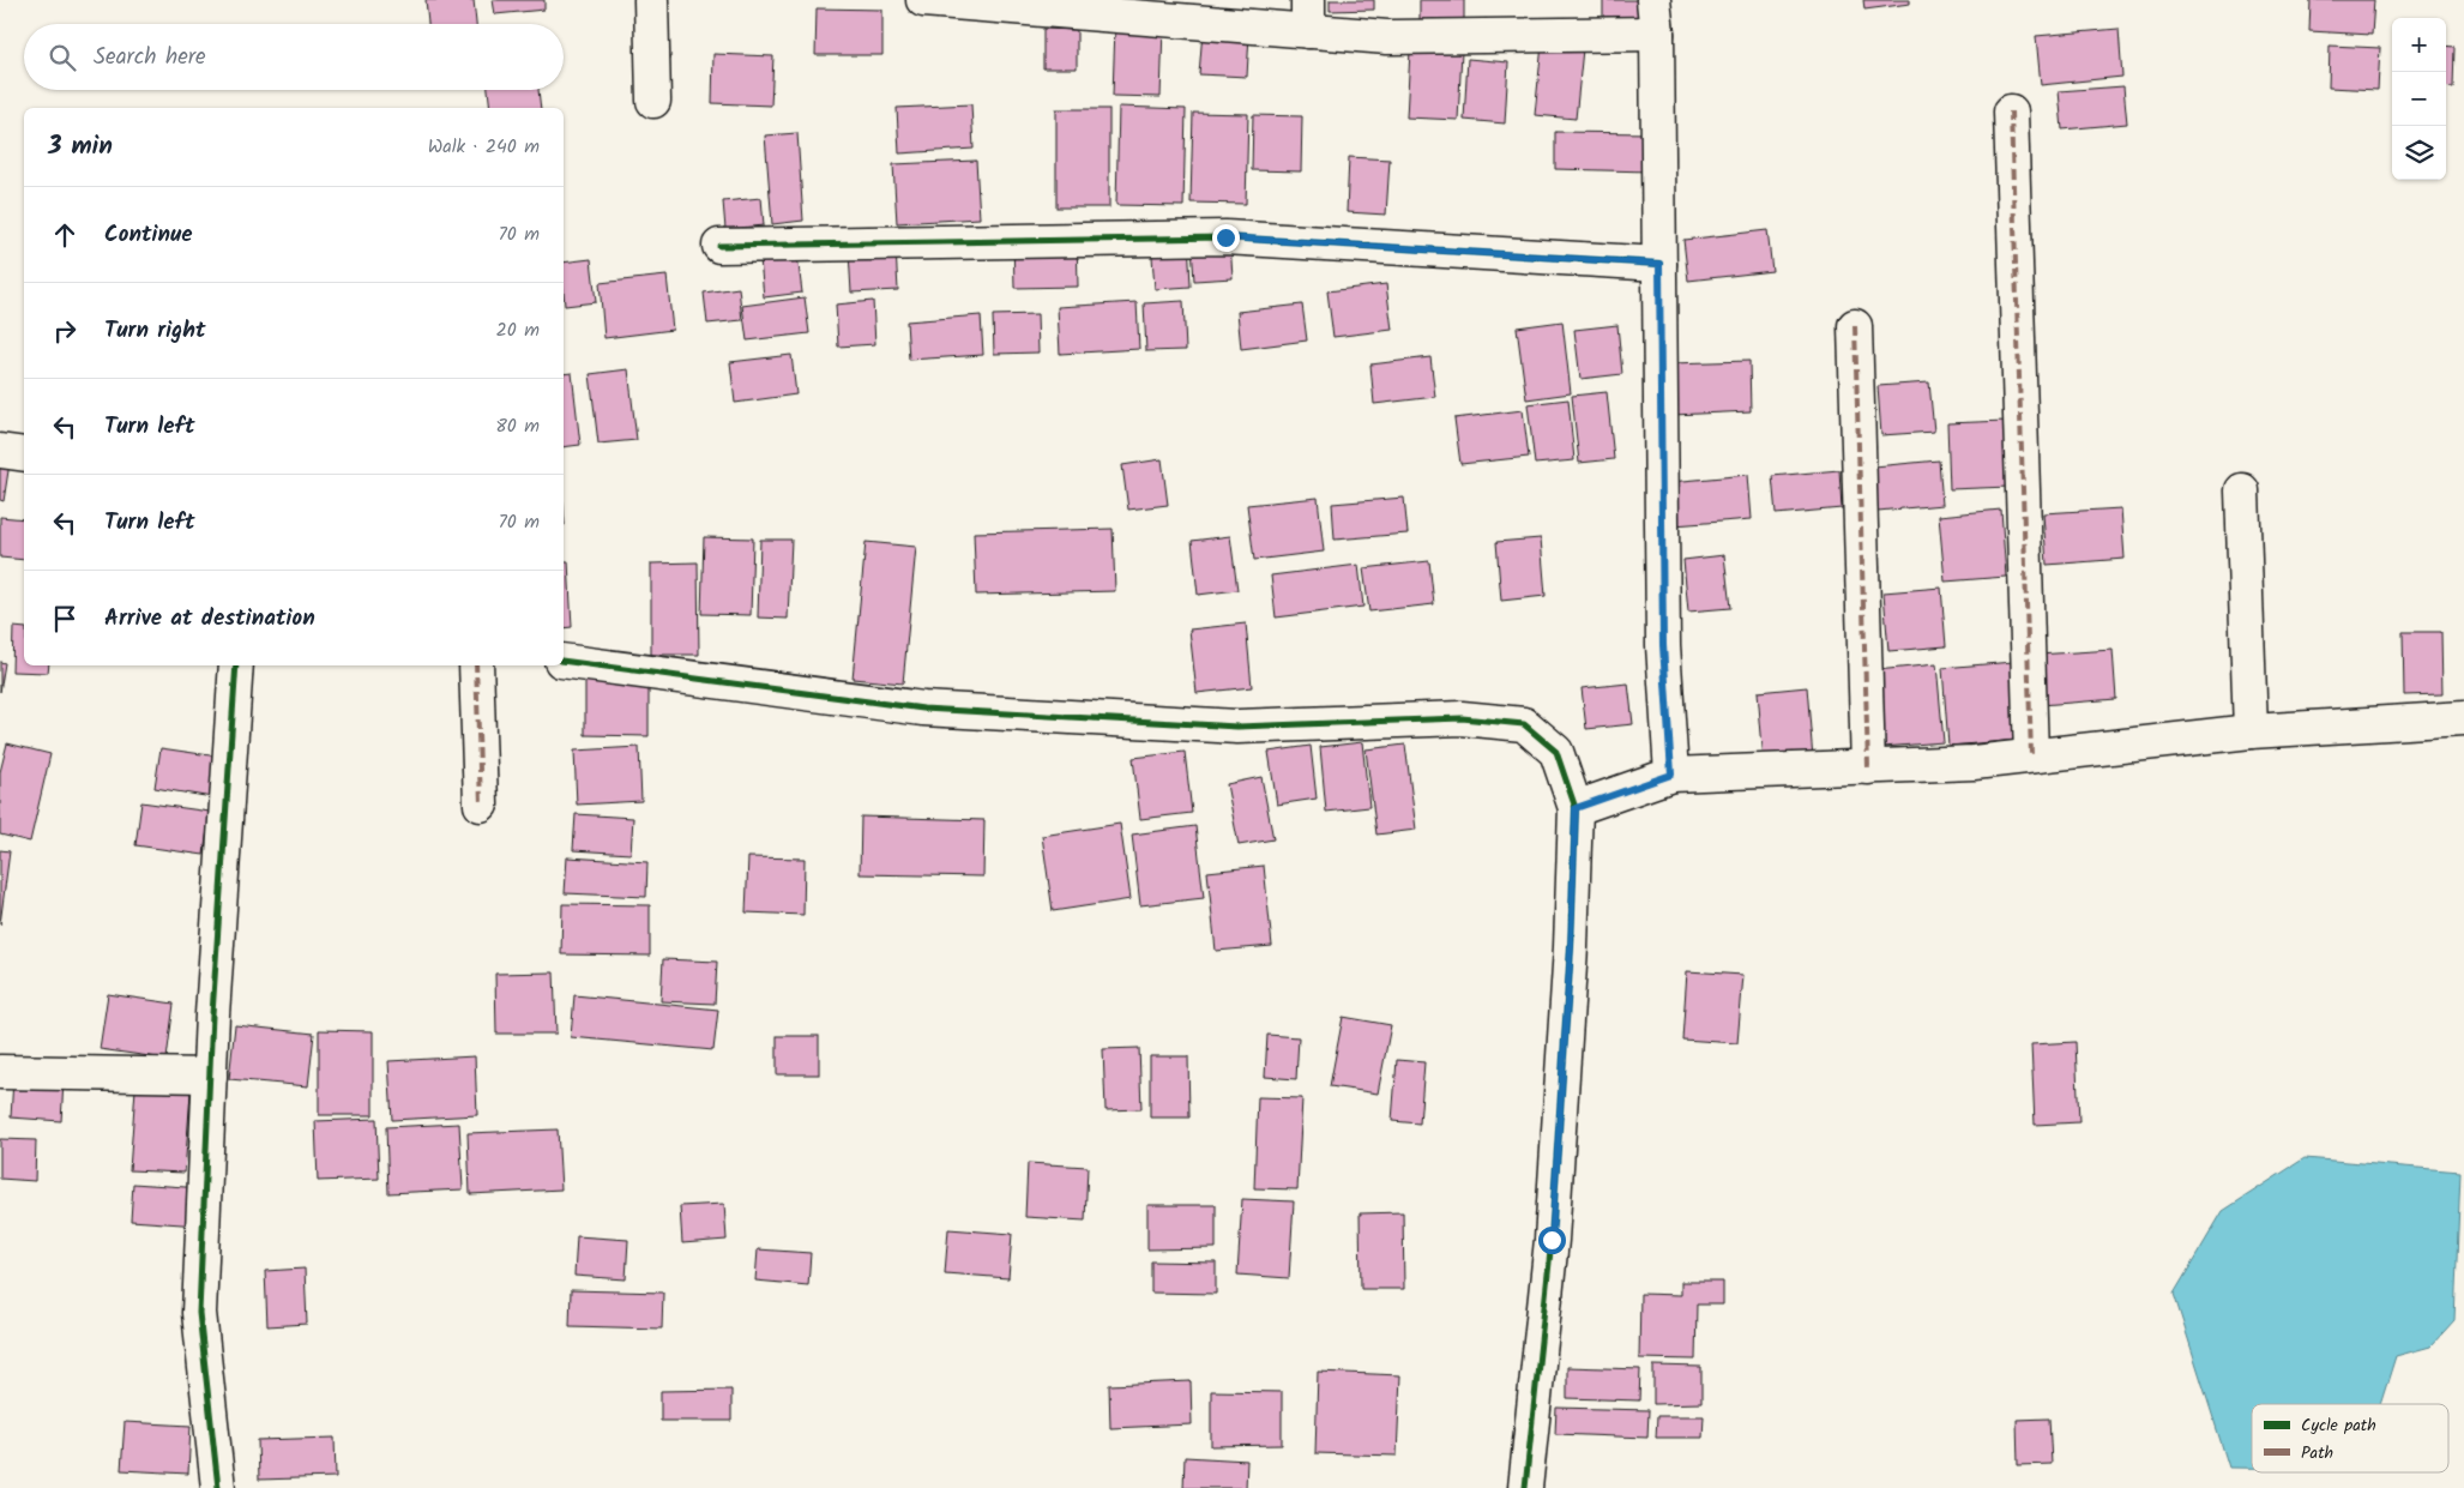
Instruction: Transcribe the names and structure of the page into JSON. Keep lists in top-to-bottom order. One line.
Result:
{"legend":["Cycle path","Path"],"page":{"map_buttons":["+","−"],"search":"Search here","heading":["3 min","Walk · 240 m"],"list":[["Continue","70 m"],["Turn right","20 m"],["Turn left","80 m"],["Turn left","70 m"],"Arrive at destination"]}}
